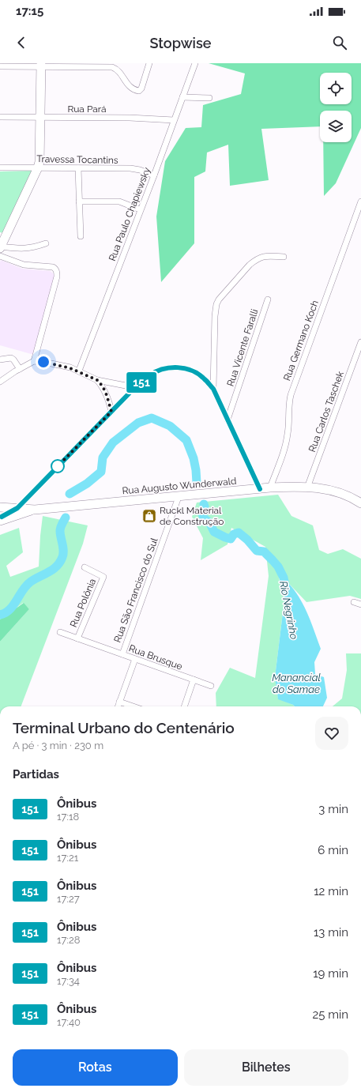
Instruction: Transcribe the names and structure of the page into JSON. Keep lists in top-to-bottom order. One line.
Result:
{"streets":{"main road":["Rua Augusto Wunderwald"],"street":["Rua Pará","Travessa Tocantins","Rua Paulo Chapiewsky","Rua Germano Koch","Rua Vicente Faralli","Rua Carlos Taschek","Rua São Francisco do Sul","Rua Polônia","Rua Brusque"]},"crossings":[["Rua Pará","Rua Paulo Chapiewsky"],["Travessa Tocantins","Rua Paulo Chapiewsky"],["Rua Germano Koch","Rua Augusto Wunderwald"],["Rua Carlos Taschek","Rua Augusto Wunderwald"],["Rua Augusto Wunderwald","Rua São Francisco do Sul"],["Rua São Francisco do Sul","Rua Brusque"],["Rua Polônia","Rua Brusque"]],"water":["Rio Negrinho","Manancial do Samae"],"places":{"shop":["Ruckl Material de Construção"]},"lines":["bus line 151"],"page":{"status":"17:15","header":"Stopwise","on_map":"151","heading":[["Terminal Urbano do Centenário","A pé · 3 min · 230 m"],"Partidas"],"list":[{"mark":"151","name":"Ônibus","note":"17:18","value":"3 min"},{"mark":"151","name":"Ônibus","note":"17:21","value":"6 min"},{"mark":"151","name":"Ônibus","note":"17:27","value":"12 min"},{"mark":"151","name":"Ônibus","note":"17:28","value":"13 min"},{"mark":"151","name":"Ônibus","note":"17:34","value":"19 min"},{"mark":"151","name":"Ônibus","note":"17:40","value":"25 min"}],"buttons":["Rotas","Bilhetes"]}}
